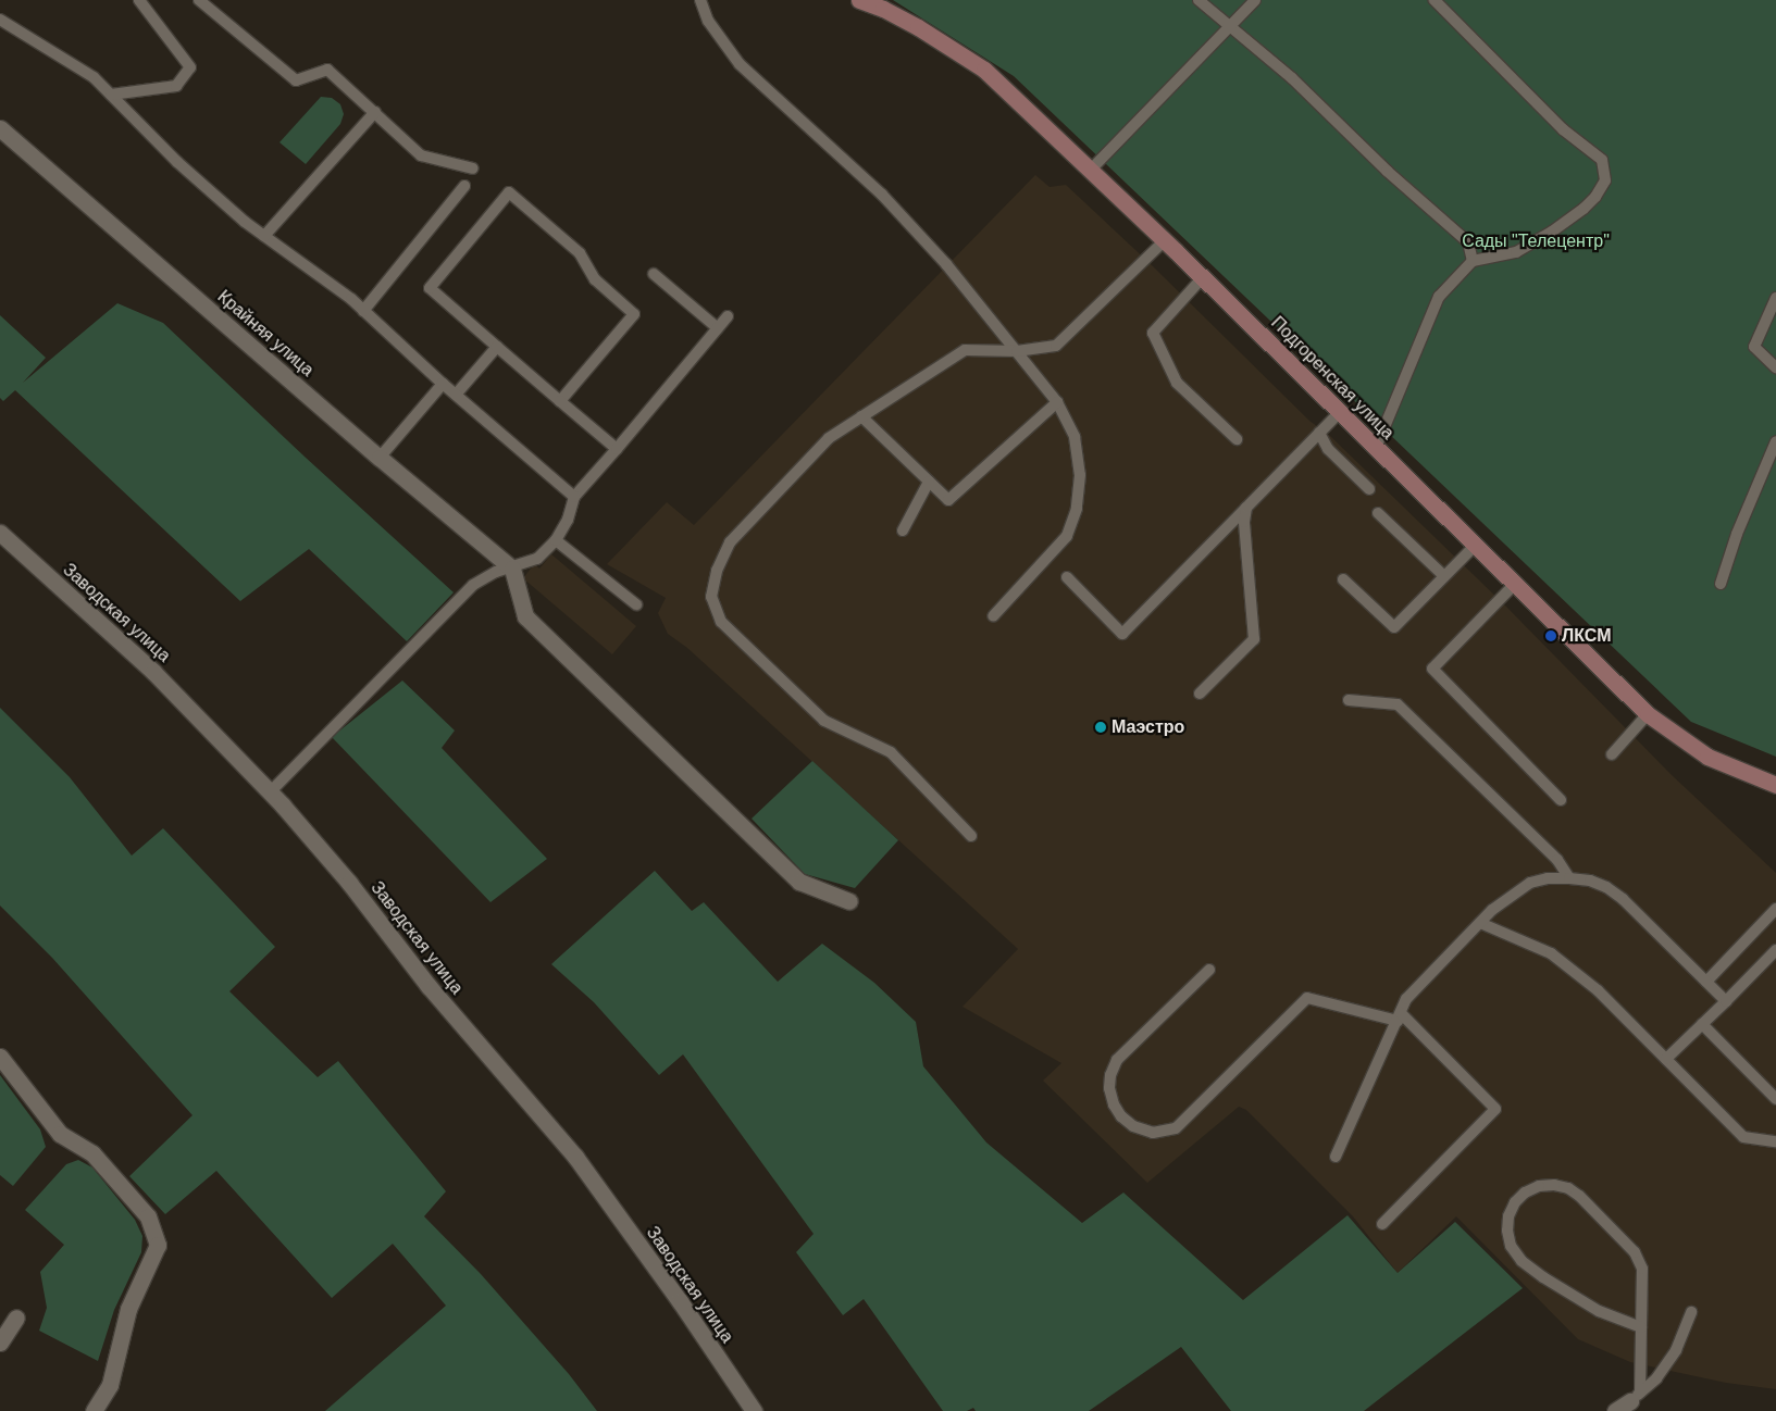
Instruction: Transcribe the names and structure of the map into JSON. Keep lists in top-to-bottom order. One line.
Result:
{"streets":{"street":["Крайняя улица","Подгоренская улица","Заводская улица"]},"parks":["Сады \"Телецентр\""],"places":["ЛКСМ","Маэстро"]}
